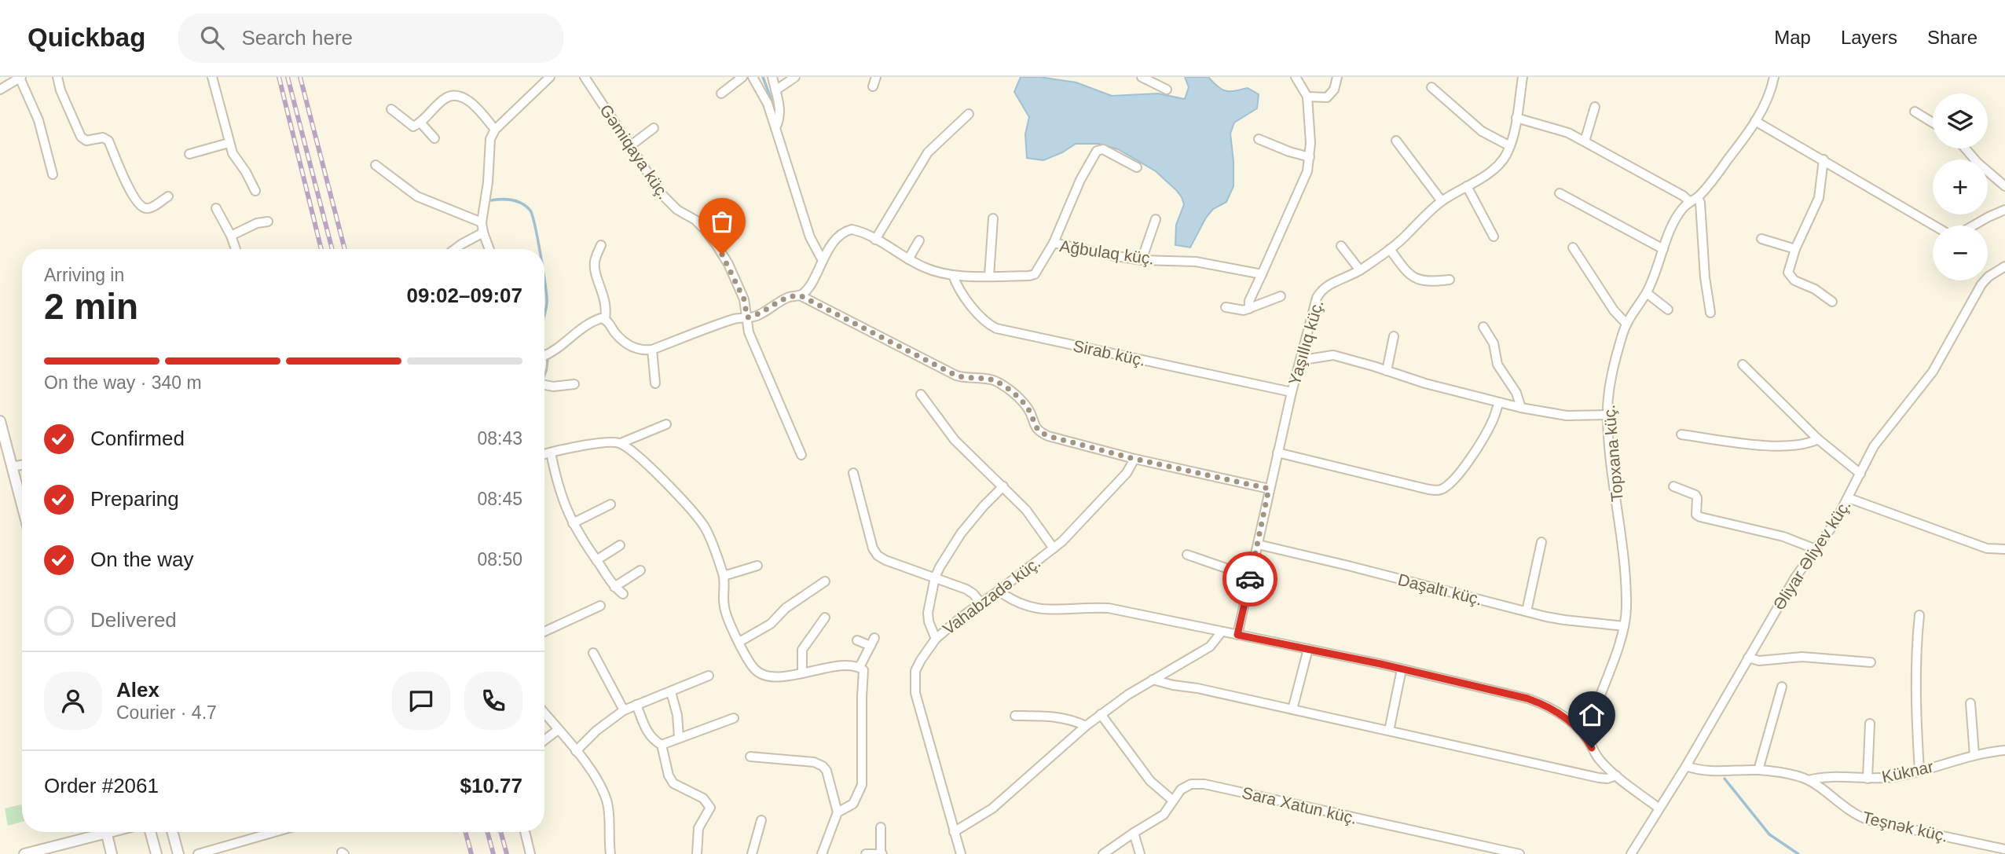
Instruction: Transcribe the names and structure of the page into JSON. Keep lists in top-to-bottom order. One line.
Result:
{"streets":{"street":["Gəmiqaya küç.","Ağbulaq küç.","Yaşıllıq küç.","Sirab küç.","Topxana küç.","Əliyar Əliyev küç.","Daşaltı küç.","Vahabzadə küç.","Küknar","Sara Xatun küç.","Teşnək küç."]},"crossings":[["Ağbulaq küç.","Sirab küç."],["Yaşıllıq küç.","Sirab küç."],["Yaşıllıq küç.","Daşaltı küç."],["Topxana küç.","Daşaltı küç."],["Əliyar Əliyev küç.","Teşnək küç."],["Küknar","Teşnək küç."]],"page":{"header":"Quickbag","search":"Search here","nav":["Map","Layers","Share"],"map_buttons":["+","−"],"heading":["2 min","Arriving in","09:02–09:07"],"panel":["Alex","Courier · 4.7","Order #2061","$10.77"],"bar":"On the way · 340 m","list":[["Confirmed","08:43"],["Preparing","08:45"],["On the way","08:50"],"Delivered"]}}
